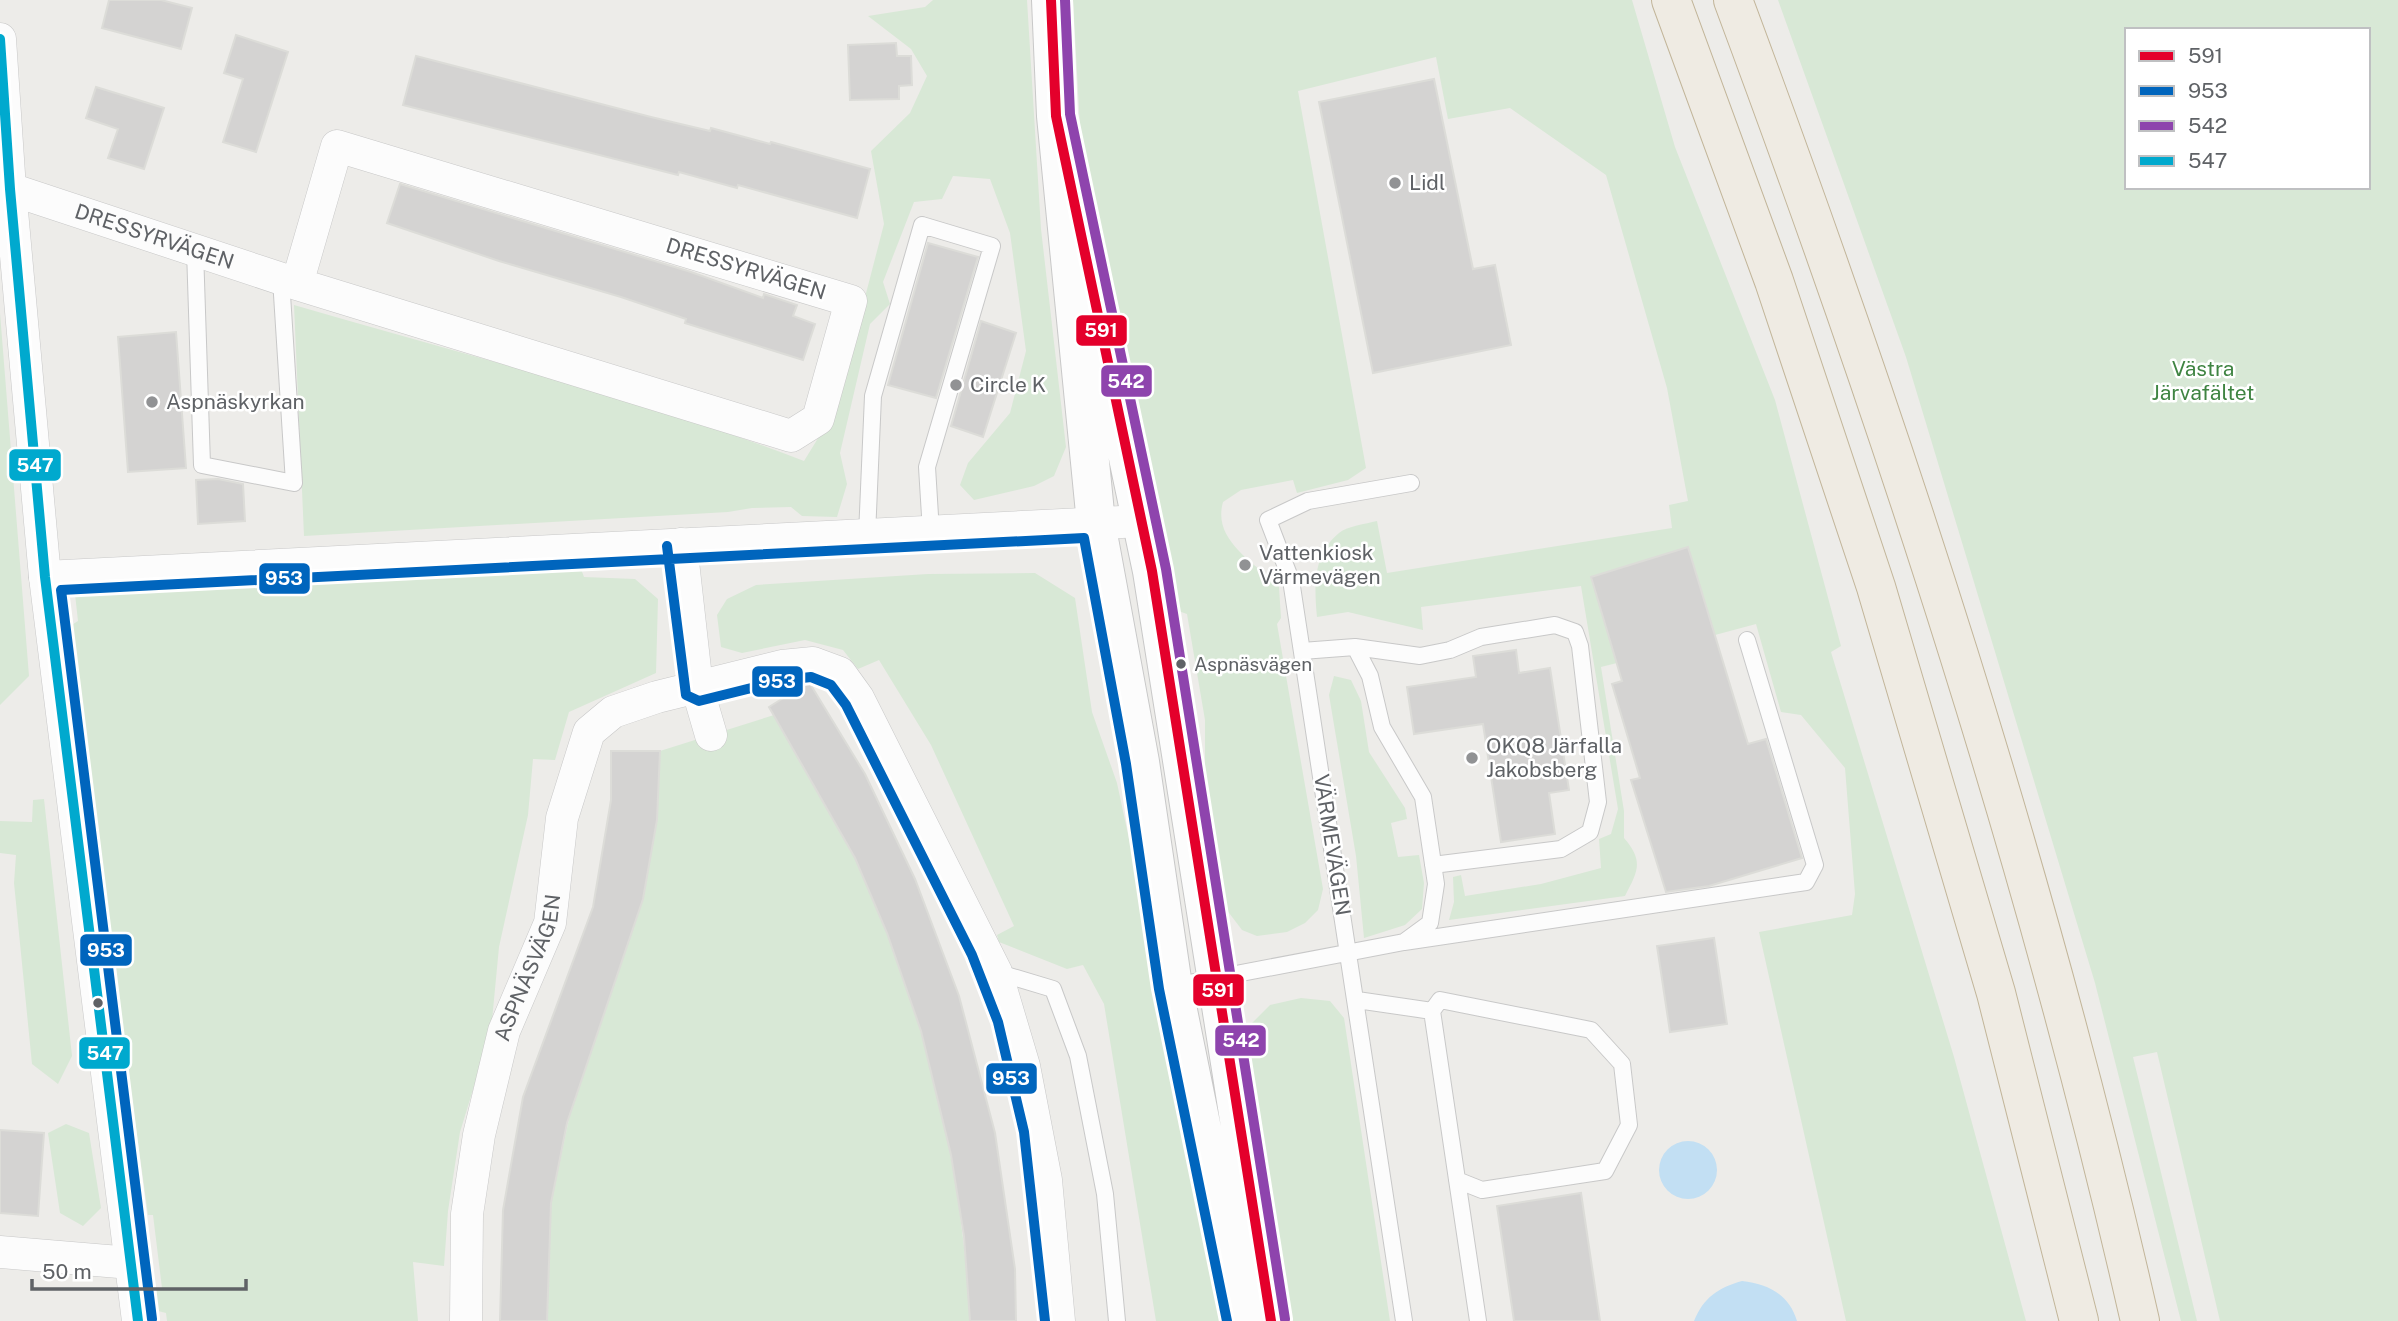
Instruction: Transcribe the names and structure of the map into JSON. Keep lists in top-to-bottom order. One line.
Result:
{"streets":{"street":["DRESSYRVÄGEN","ASPNÄSVÄGEN"],"lane":["VÄRMEVÄGEN"]},"parks":["Västra Järvafältet"],"places":["Lidl","Circle K","Aspnäskyrkan","Vattenkiosk Värmevägen","Aspnäsvägen","OKQ8 Järfalla Jakobsberg"],"lines":["transit line 591","transit line 542","transit line 547","transit line 953"],"legend":["591","953","542","547"],"scale_bar":"50 m"}
